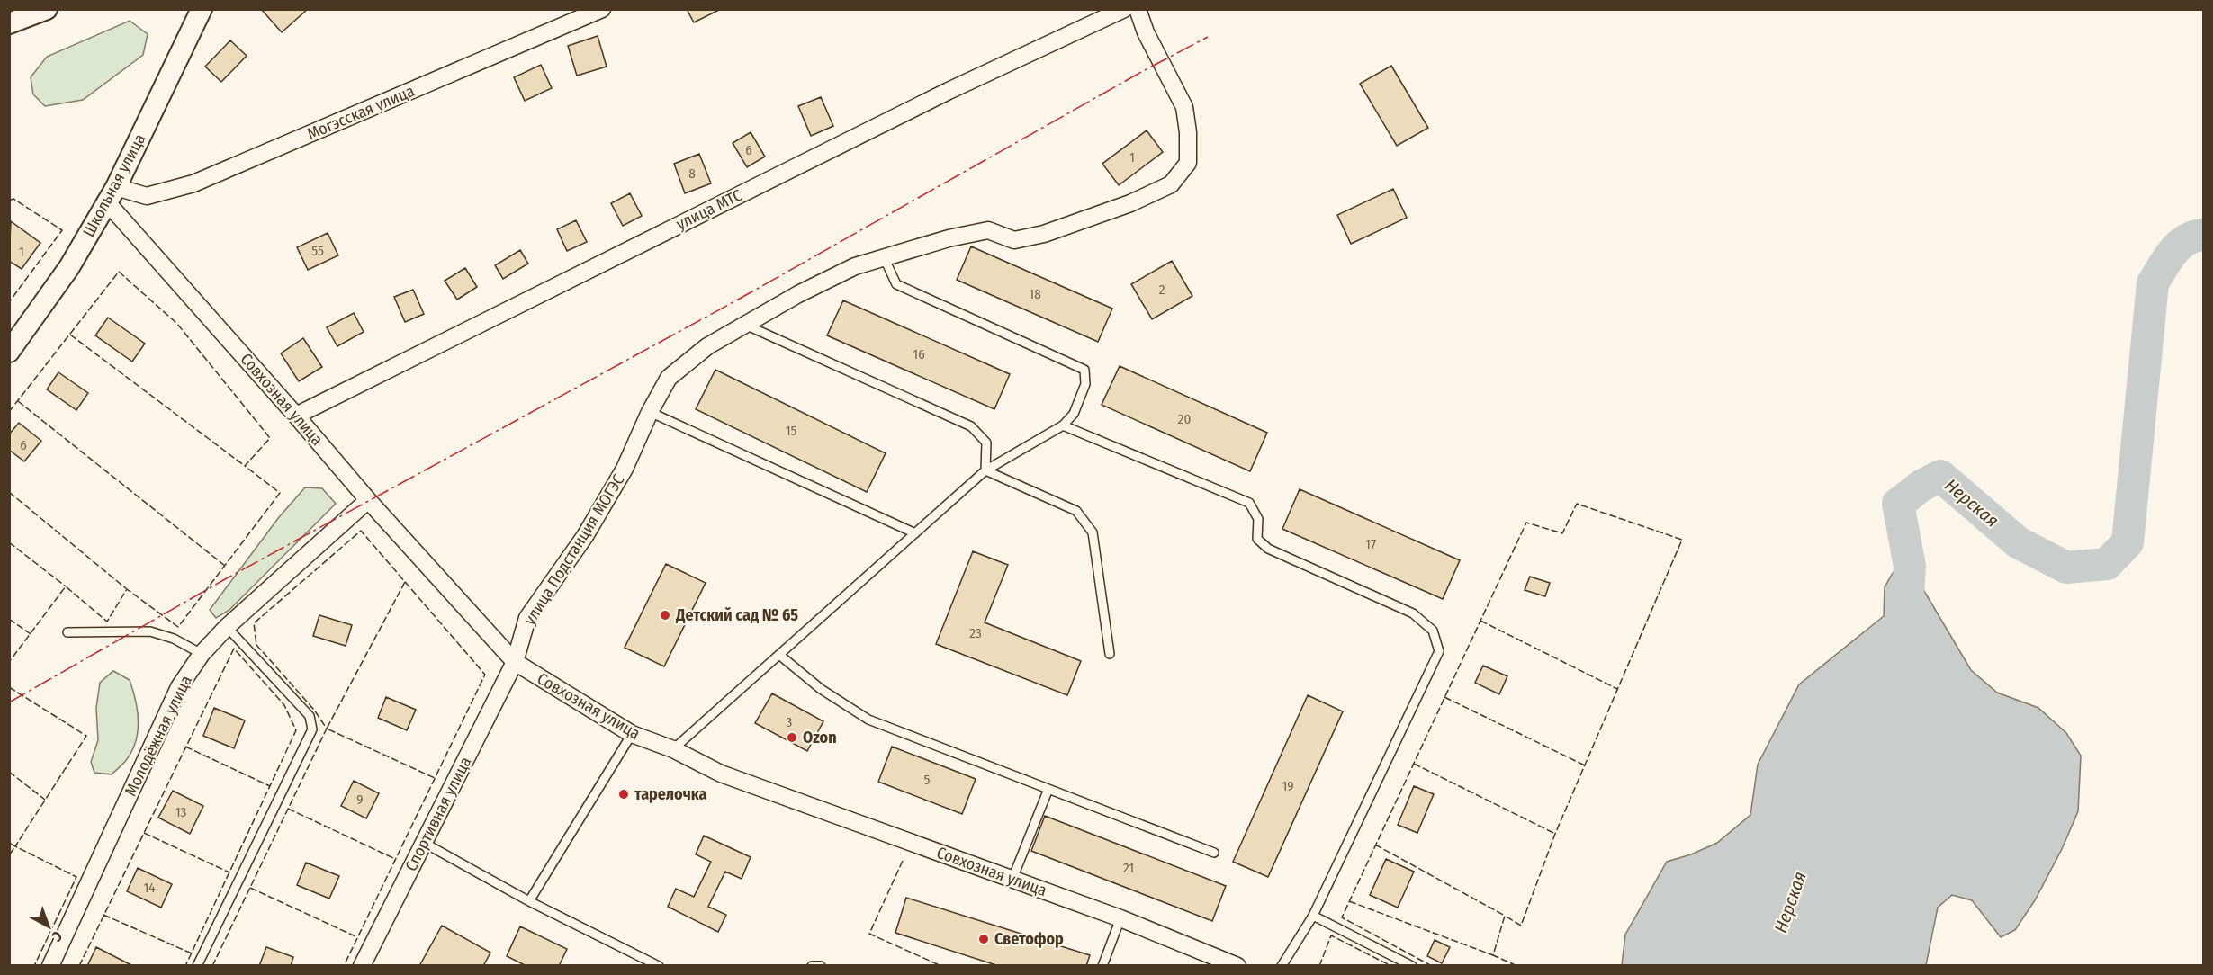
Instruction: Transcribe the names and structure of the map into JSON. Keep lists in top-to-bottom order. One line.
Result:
{"streets":{"street":["Могэсская улица","Школьная улица","улица МТС","Совхозная улица","улица Подстанция МОГЭС","Молодёжная улица","Спортивная улица"]},"crossings":[["Могэсская улица","Школьная улица"],["Могэсская улица","Совхозная улица"],["Школьная улица","Совхозная улица"],["улица МТС","Совхозная улица"],["Совхозная улица","улица Подстанция МОГЭС"],["Совхозная улица","Молодёжная улица"],["Совхозная улица","Спортивная улица"],["улица Подстанция МОГЭС","Спортивная улица"]],"water":["Нерская"],"places":["Детский сад № 65","Ozon","тарелочка","Светофор"],"house_numbers":["6","1","8","55","1","2","18","16","20","15","6","17","23","3","5","19","9","13","21","14"],"north":"bottom right"}
